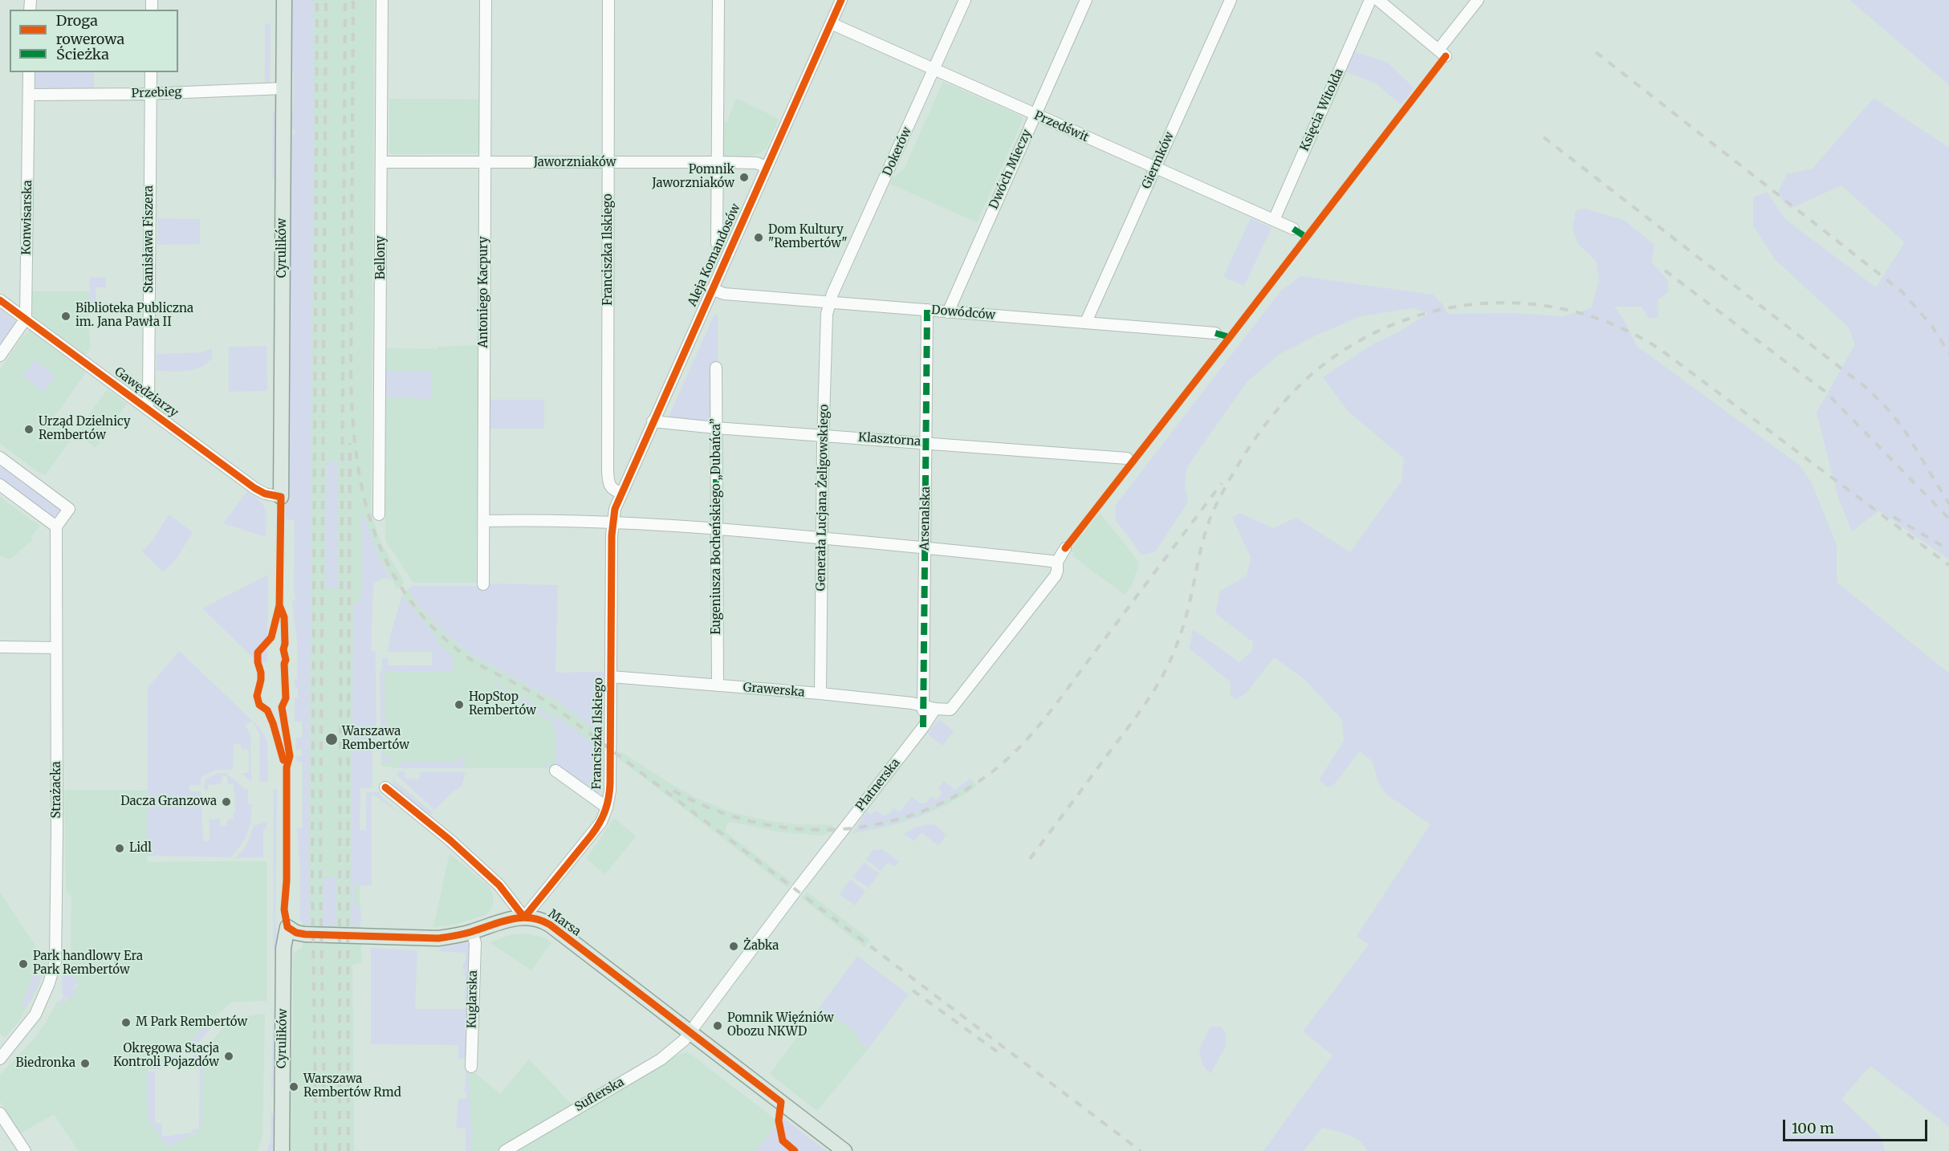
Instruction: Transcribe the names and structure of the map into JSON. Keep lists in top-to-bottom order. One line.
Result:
{"streets":{"main road":["Cyrulików","Marsa"],"street":["Przebieg","Księcia Witolda","Przedświt","Dokerów","Giermków","Jaworzniaków","Dwóch Mieczy","Konwisarska","Stanisława Fiszera","Franciszka Ilskiego","Aleja Komandosów","Bellony","Antoniego Kacpury","Dowódców","Gawędziarzy","Klasztorna","Generała Lucjana Żeligowskiego","Arsenalska","Eugeniusza Bocheńskiego „Dubańca”","Grawerska","Płatnerska","Strażacka","Kuglarska","Suflerska"]},"crossings":[["Przebieg","Konwisarska"],["Przebieg","Stanisława Fiszera"],["Przebieg","Cyrulików"],["Księcia Witolda","Przedświt"],["Przedświt","Dokerów"],["Przedświt","Giermków"],["Przedświt","Dwóch Mieczy"],["Przedświt","Aleja Komandosów"],["Dokerów","Dowódców"],["Dokerów","Generała Lucjana Żeligowskiego"],["Giermków","Dowódców"],["Jaworzniaków","Franciszka Ilskiego"],["Jaworzniaków","Aleja Komandosów"],["Jaworzniaków","Bellony"],["Jaworzniaków","Antoniego Kacpury"],["Dwóch Mieczy","Dowódców"],["Konwisarska","Gawędziarzy"],["Stanisława Fiszera","Gawędziarzy"],["Cyrulików","Gawędziarzy"],["Cyrulików","Marsa"],["Franciszka Ilskiego","Aleja Komandosów"],["Franciszka Ilskiego","Grawerska"],["Franciszka Ilskiego","Marsa"],["Aleja Komandosów","Dowódców"],["Aleja Komandosów","Klasztorna"],["Dowódców","Generała Lucjana Żeligowskiego"],["Dowódców","Arsenalska"],["Klasztorna","Generała Lucjana Żeligowskiego"],["Klasztorna","Arsenalska"],["Klasztorna","Eugeniusza Bocheńskiego „Dubańca”"],["Generała Lucjana Żeligowskiego","Grawerska"],["Arsenalska","Grawerska"],["Arsenalska","Płatnerska"],["Eugeniusza Bocheńskiego „Dubańca”","Grawerska"],["Grawerska","Płatnerska"],["Płatnerska","Marsa"],["Płatnerska","Suflerska"],["Marsa","Kuglarska"],["Marsa","Suflerska"]],"places":["Pomnik Jaworzniaków","Dom Kultury \"Rembertów\"","Biblioteka Publiczna im. Jana Pawła II","Urząd Dzielnicy Rembertów","HopStop Rembertów","Warszawa Rembertów","Dacza Granzowa","Lidl","Żabka","Park handlowy Era Park Rembertów","M Park Rembertów","Pomnik Więźniów Obozu NKWD","Okręgowa Stacja Kontroli Pojazdów","Biedronka","Warszawa Rembertów Rmd"],"legend":["Droga rowerowa","Ścieżka"],"scale_bar":"100 m"}
